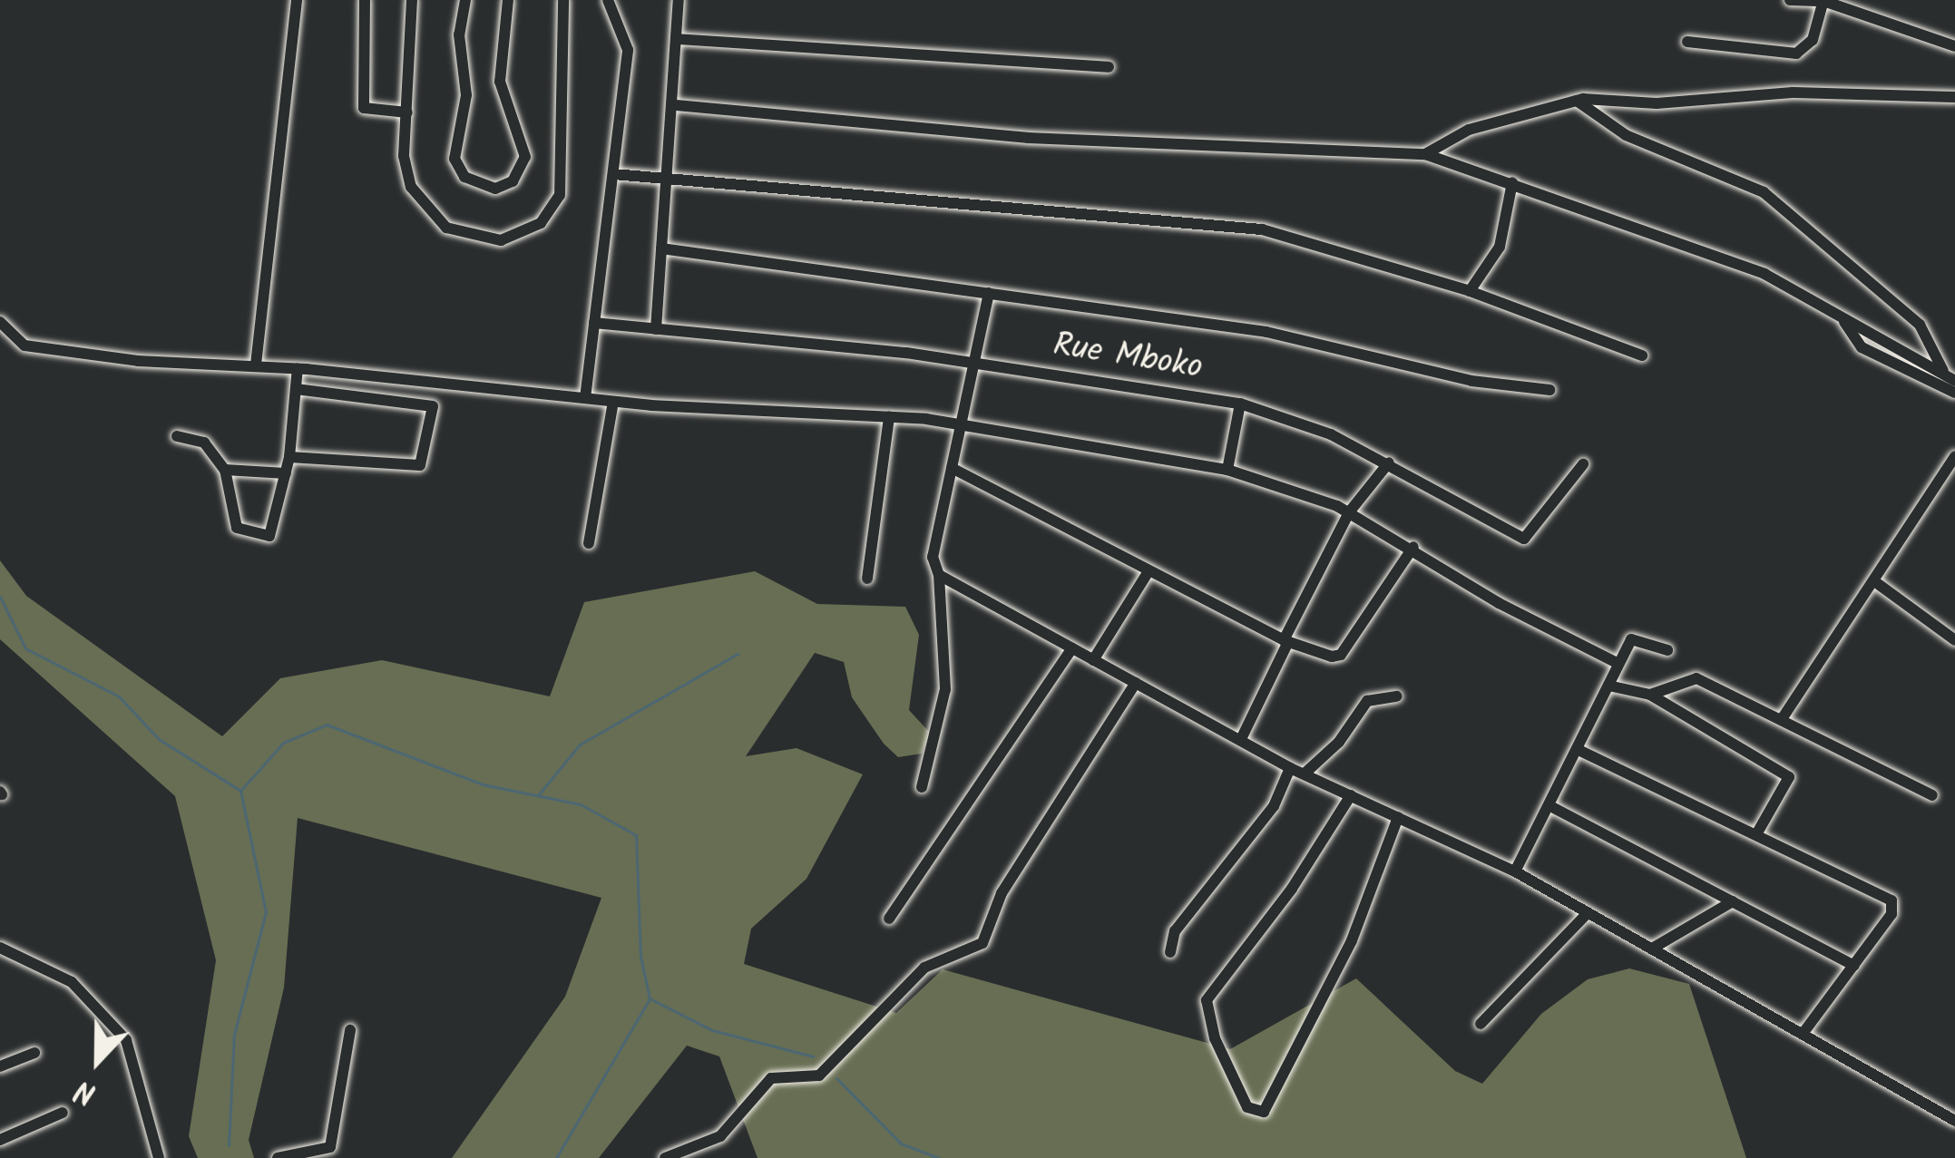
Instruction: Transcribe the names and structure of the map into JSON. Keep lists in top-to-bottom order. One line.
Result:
{"streets":{"street":["Rue Mboko"]},"north":"bottom"}
